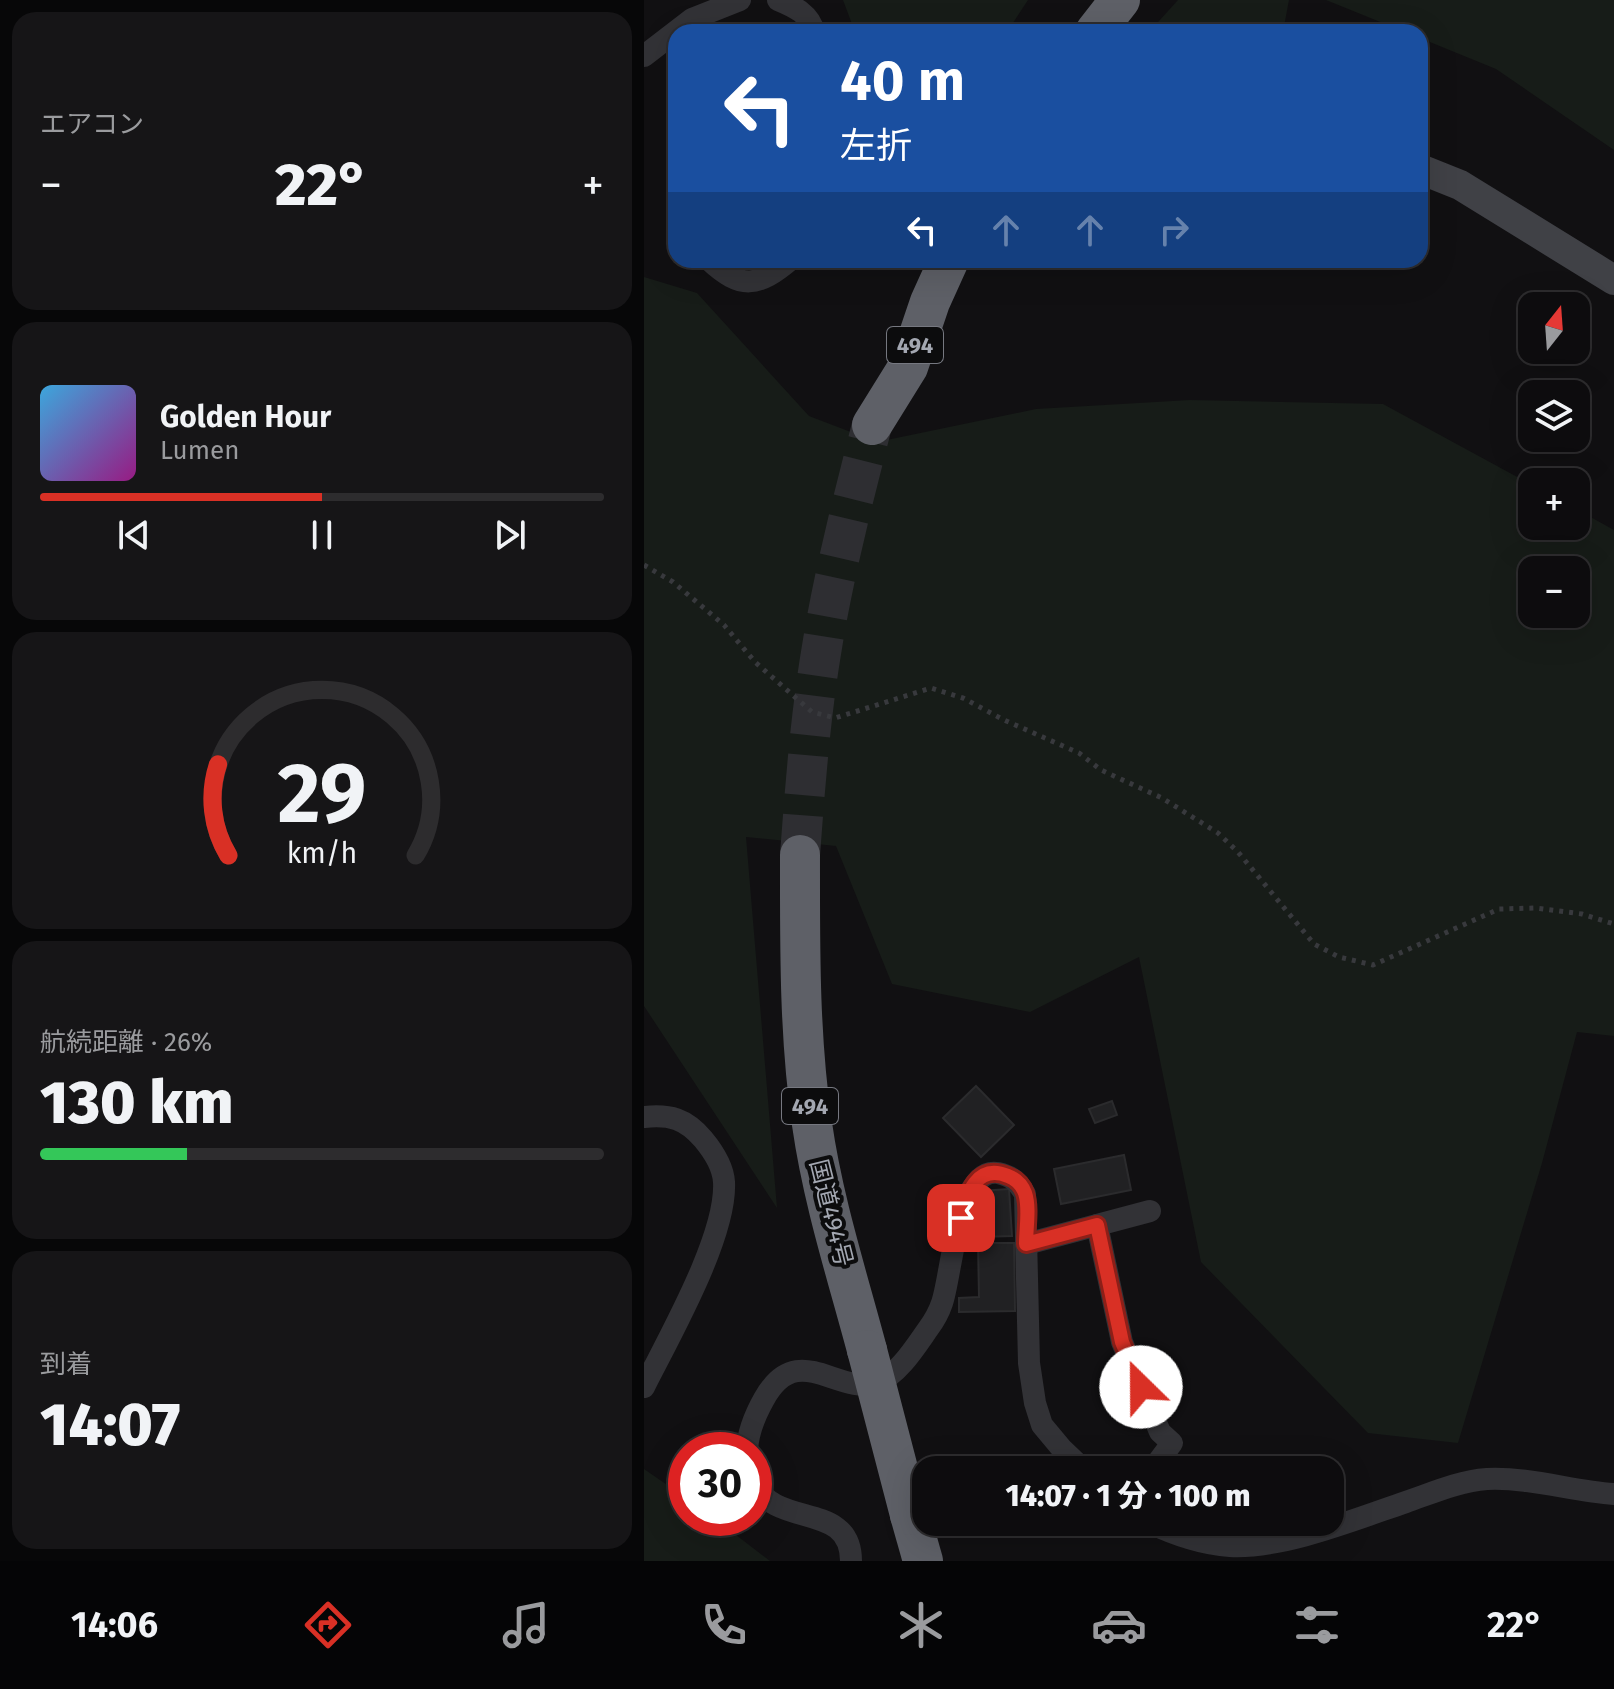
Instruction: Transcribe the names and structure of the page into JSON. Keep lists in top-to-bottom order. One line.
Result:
{"streets":{"highway":["494","国道494号"]},"north":"top","page":{"tile":["エアコン",["航続距離 · 26%","130 km"],["到着","14:07"]],"turn":["40 m","左折"],"heat":["−","22°","+"],"map_buttons":["+","−"],"song":["Golden Hour","Lumen"],"limit":"30","trip":"14:07 · 1 分 · 100 m","tabs":["14:06","22°"],"gauge":["29","km/h"]}}
